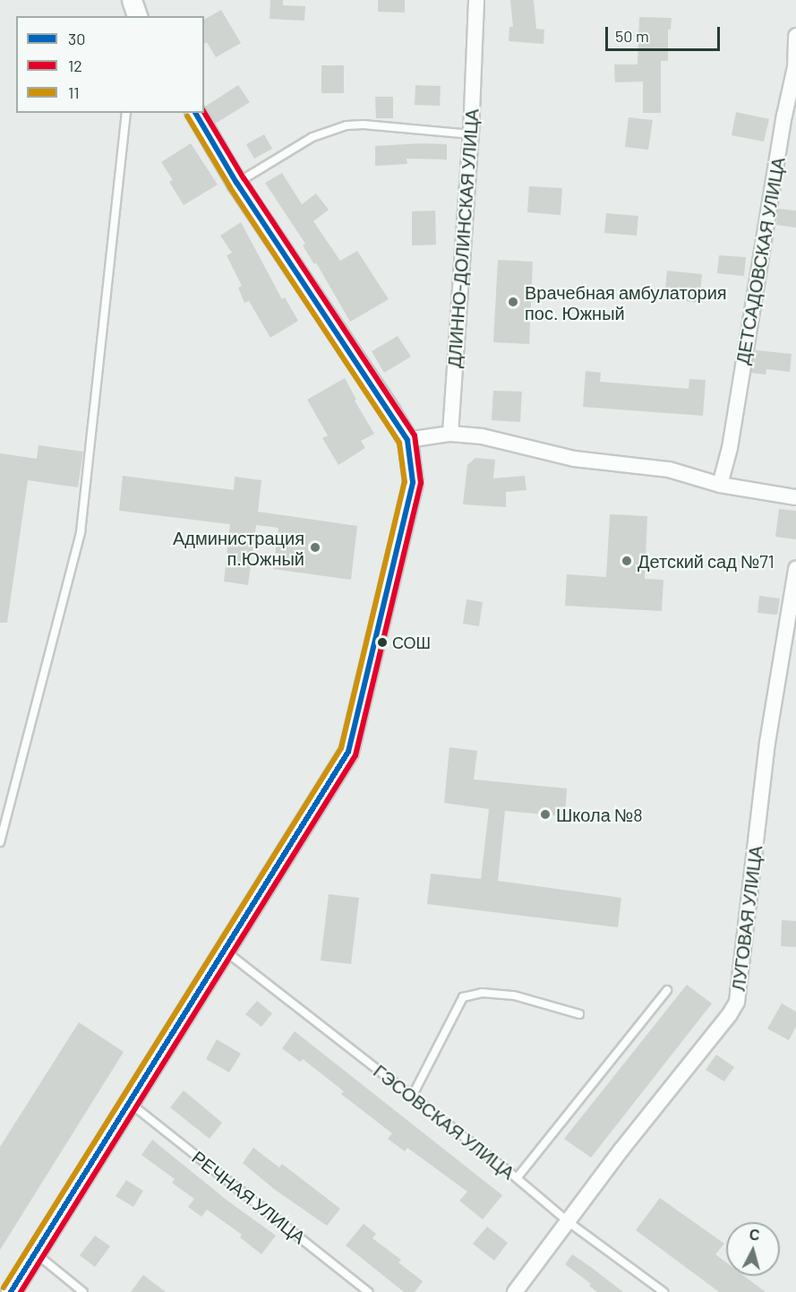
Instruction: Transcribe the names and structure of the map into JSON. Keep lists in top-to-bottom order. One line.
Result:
{"streets":{"street":["ДЛИННО-ДОЛИНСКАЯ УЛИЦА","ДЕТСАДОВСКАЯ УЛИЦА","ЛУГОВАЯ УЛИЦА"],"lane":["ГЭСОВСКАЯ УЛИЦА","РЕЧНАЯ УЛИЦА"]},"crossings":[["ЛУГОВАЯ УЛИЦА","ГЭСОВСКАЯ УЛИЦА"]],"places":["Врачебная амбулатория пос. Южный","Администрация п.Южный","Детский сад №71","СОШ","Школа №8"],"lines":["transit line 12","transit line 30","transit line 11"],"legend":["30","12","11"],"scale_bar":"50 m","north":"top"}
